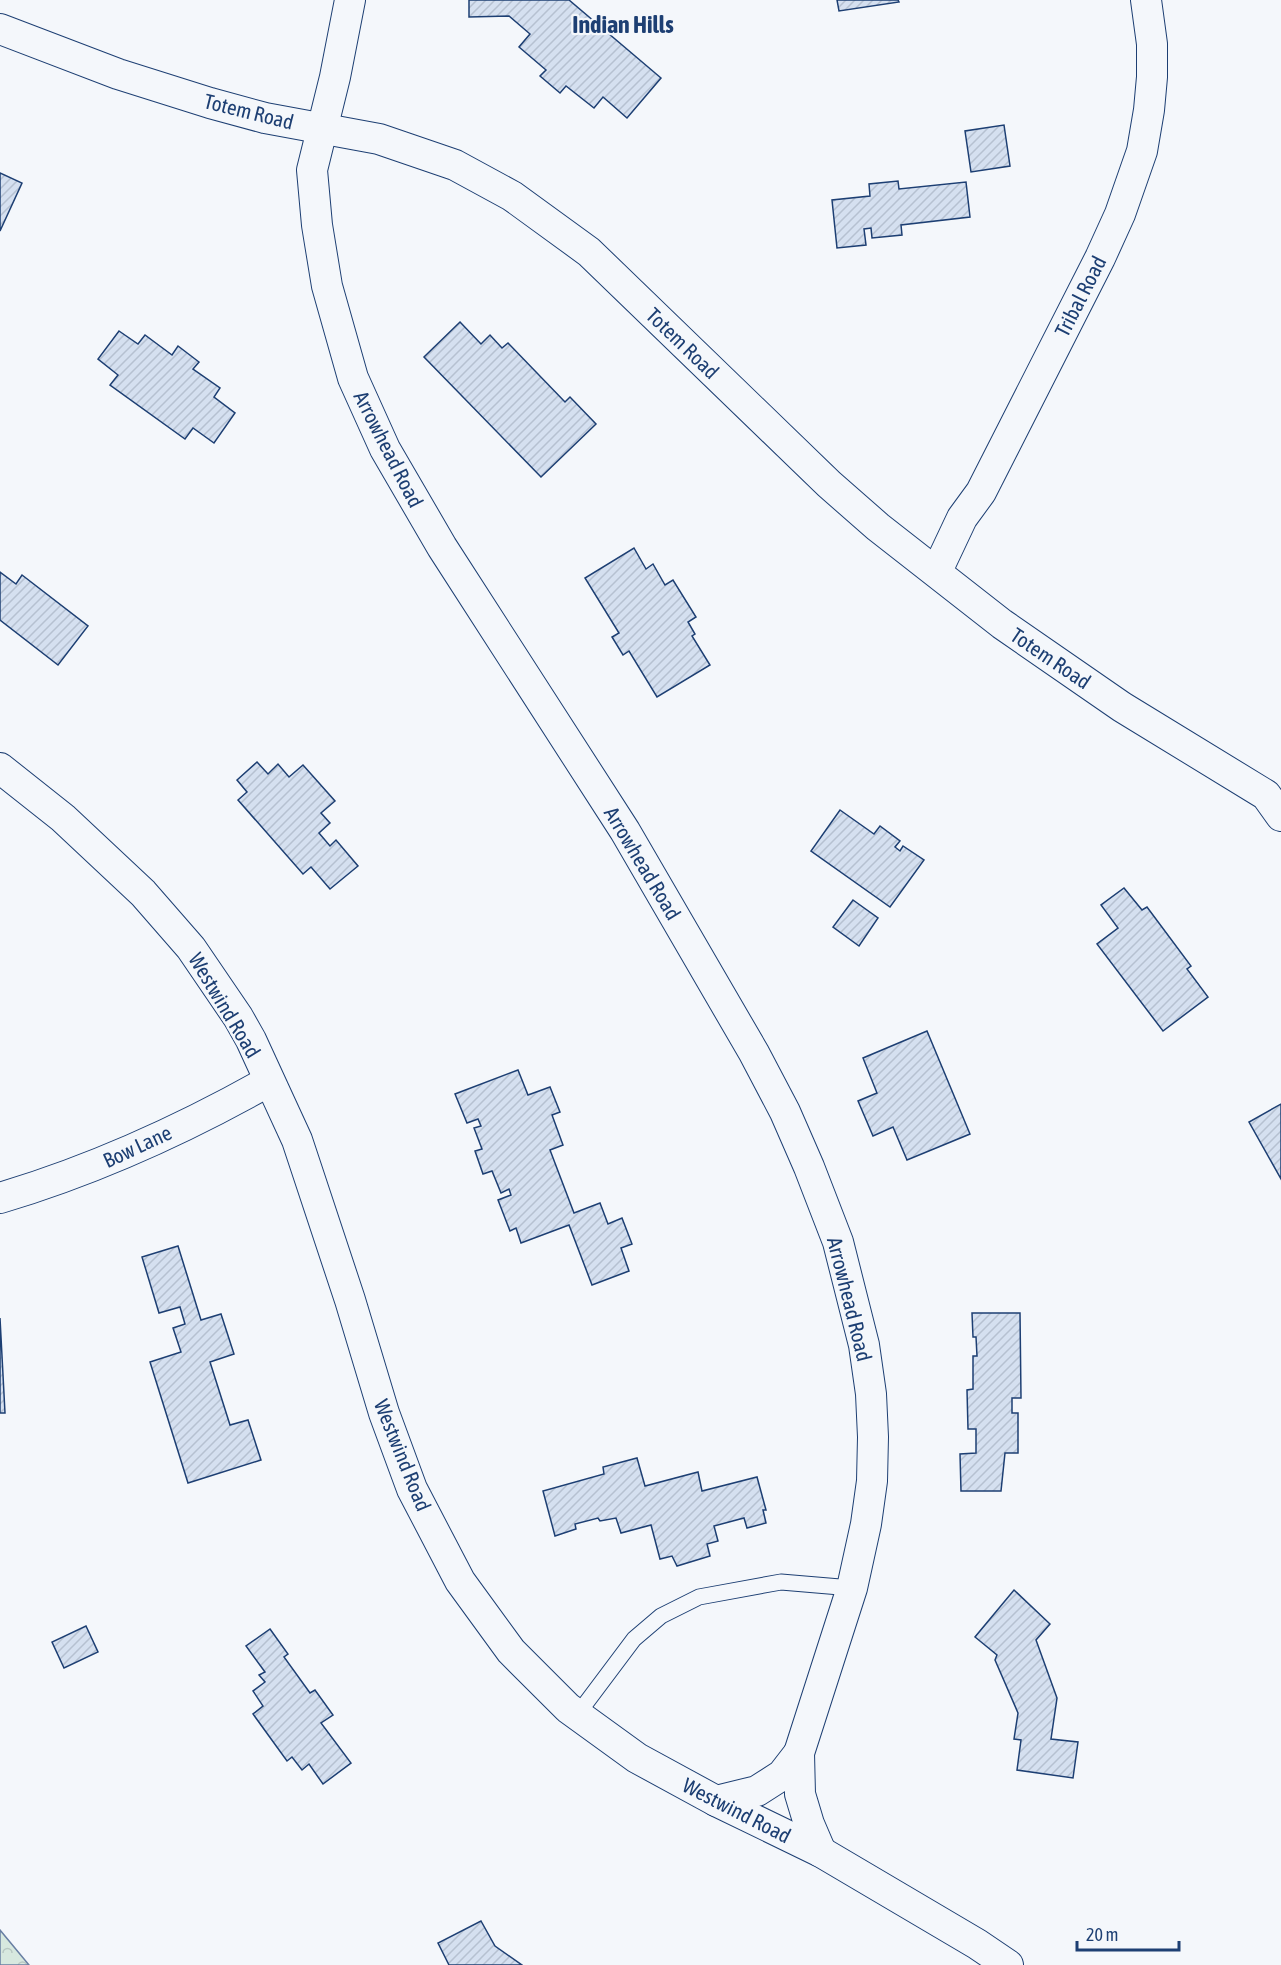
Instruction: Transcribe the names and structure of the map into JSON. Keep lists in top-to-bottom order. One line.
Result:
{"streets":{"street":["Totem Road","Tribal Road","Arrowhead Road","Westwind Road","Bow Lane"]},"crossings":[["Totem Road","Tribal Road"],["Totem Road","Arrowhead Road"],["Arrowhead Road","Westwind Road"],["Westwind Road","Bow Lane"]],"districts":["Indian Hills"],"scale_bar":"20 m"}
